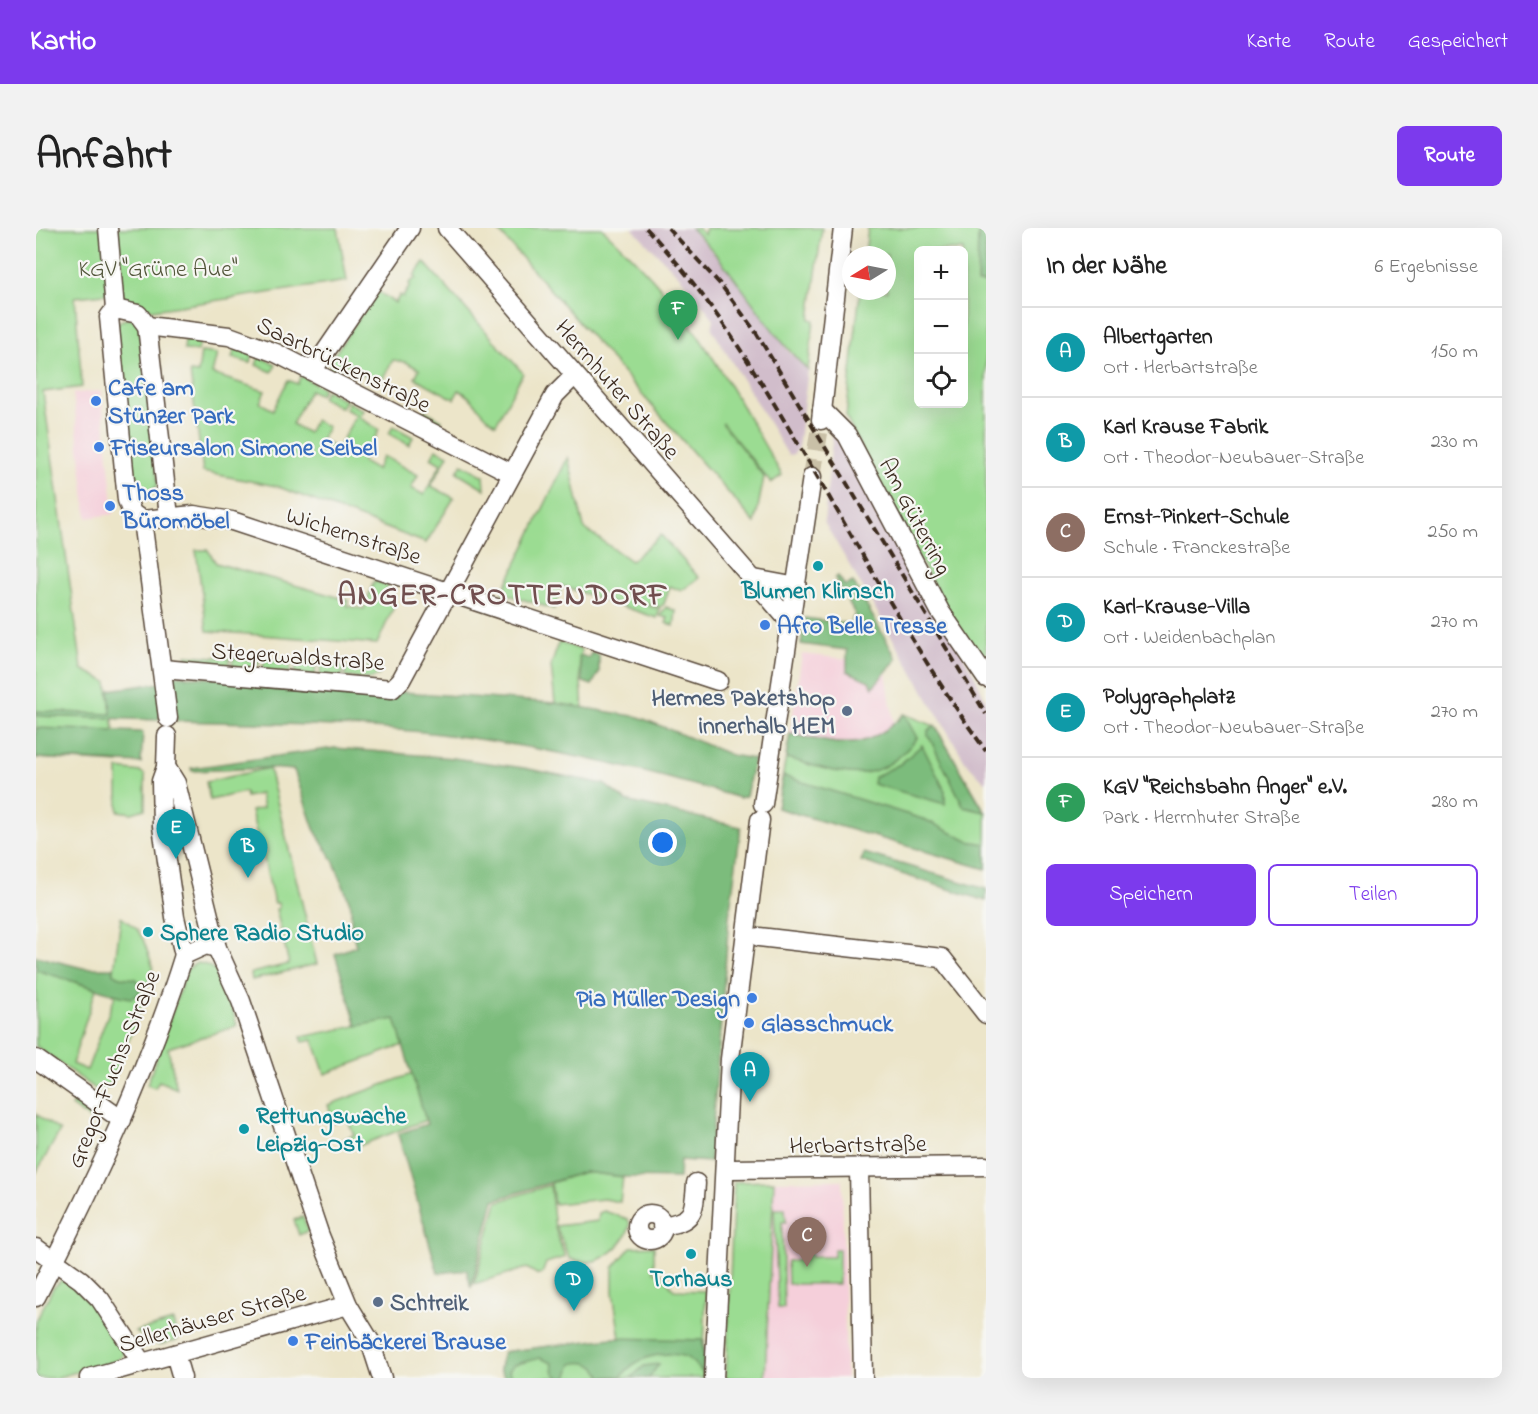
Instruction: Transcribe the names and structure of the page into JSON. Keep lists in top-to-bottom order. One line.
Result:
{"streets":{"street":["Saarbrückenstraße","Herrnhuter Straße","Am Güterring","Wichernstraße","Stegerwaldstraße","Gregor-Fuchs-Straße","Herbartstraße","Sellerhäuser Straße"]},"crossings":[["Saarbrückenstraße","Stegerwaldstraße"],["Herrnhuter Straße","Stegerwaldstraße"],["Wichernstraße","Stegerwaldstraße"]],"districts":["ANGER-CROTTENDORF"],"parks":["KGV \"Grüne Aue\""],"places":["Cafe am Stünzer Park","Friseursalon Simone Seibel","Thoss Büromöbel","Blumen Klimsch","Afro Belle Tresse","Hermes Paketshop innerhalb HEM","Sphere Radio Studio","Pia Müller Design","Glasschmuck","Rettungswache Leipzig-Ost","Torhaus","Schtreik","Feinbäckerei Brause"],"north":"left","page":{"header":"Kartio","nav":["Karte","Route","Gespeichert"],"title":"Anfahrt","buttons":["Route",["Speichern","Teilen"]],"heading":["In der Nähe","6 Ergebnisse"],"map_buttons":["+","−"],"pins":["F","E","B","A","C","D"],"list":[{"mark":"A","name":"Albertgarten","note":"Ort · Herbartstraße","value":"150 m"},{"mark":"B","name":"Karl Krause Fabrik","note":"Ort · Theodor-Neubauer-Straße","value":"230 m"},{"mark":"C","name":"Ernst-Pinkert-Schule","note":"Schule · Franckestraße","value":"250 m"},{"mark":"D","name":"Karl-Krause-Villa","note":"Ort · Weidenbachplan","value":"270 m"},{"mark":"E","name":"Polygraphplatz","note":"Ort · Theodor-Neubauer-Straße","value":"270 m"},{"mark":"F","name":"KGV \"Reichsbahn Anger\" e.V.","note":"Park · Herrnhuter Straße","value":"280 m"}]}}
